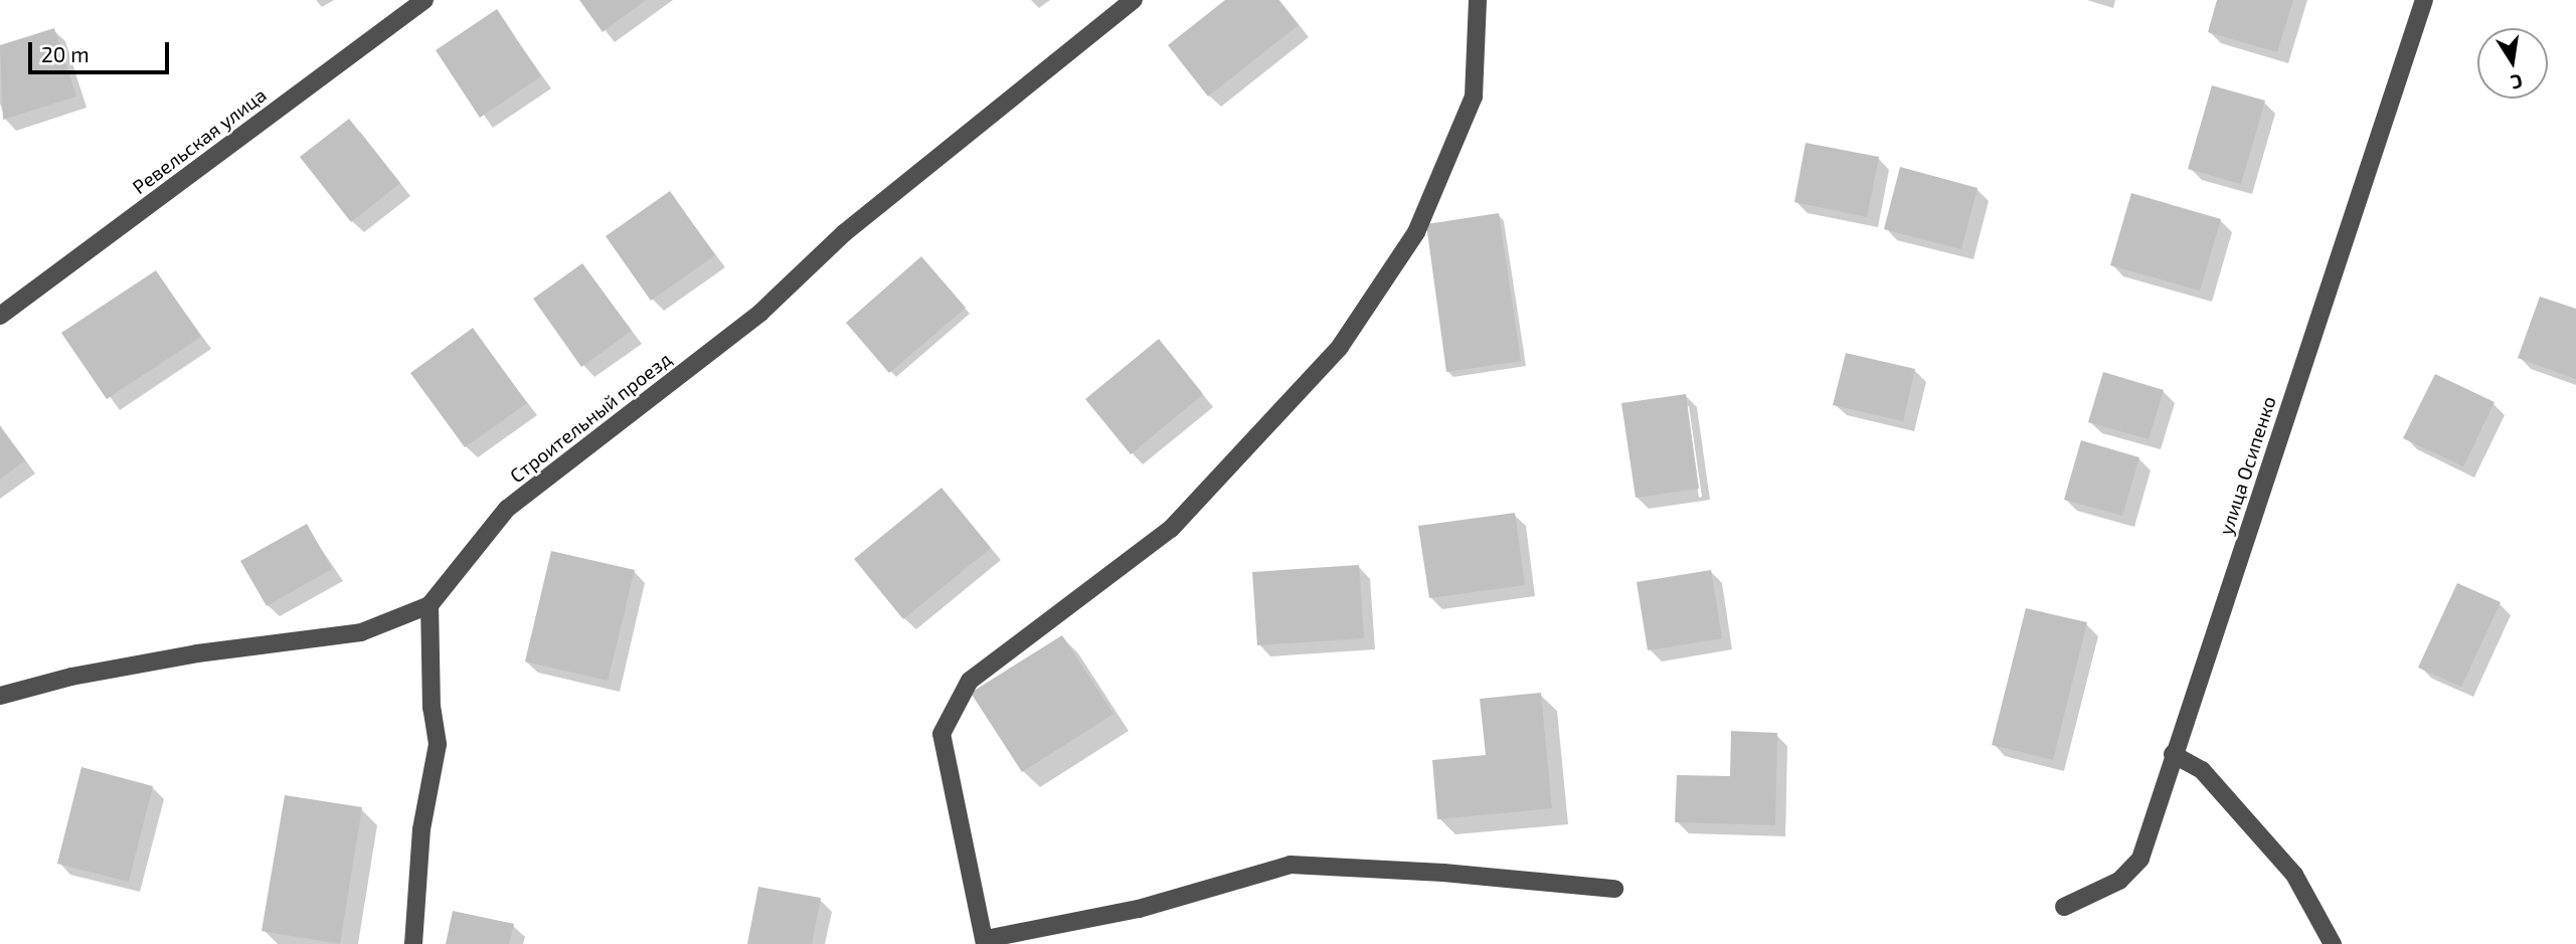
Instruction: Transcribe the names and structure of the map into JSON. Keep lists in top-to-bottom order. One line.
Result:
{"streets":{"street":["Ревельская улица","Строительный проезд","улица Осипенко"]},"scale_bar":"20 m","north":"bottom"}
